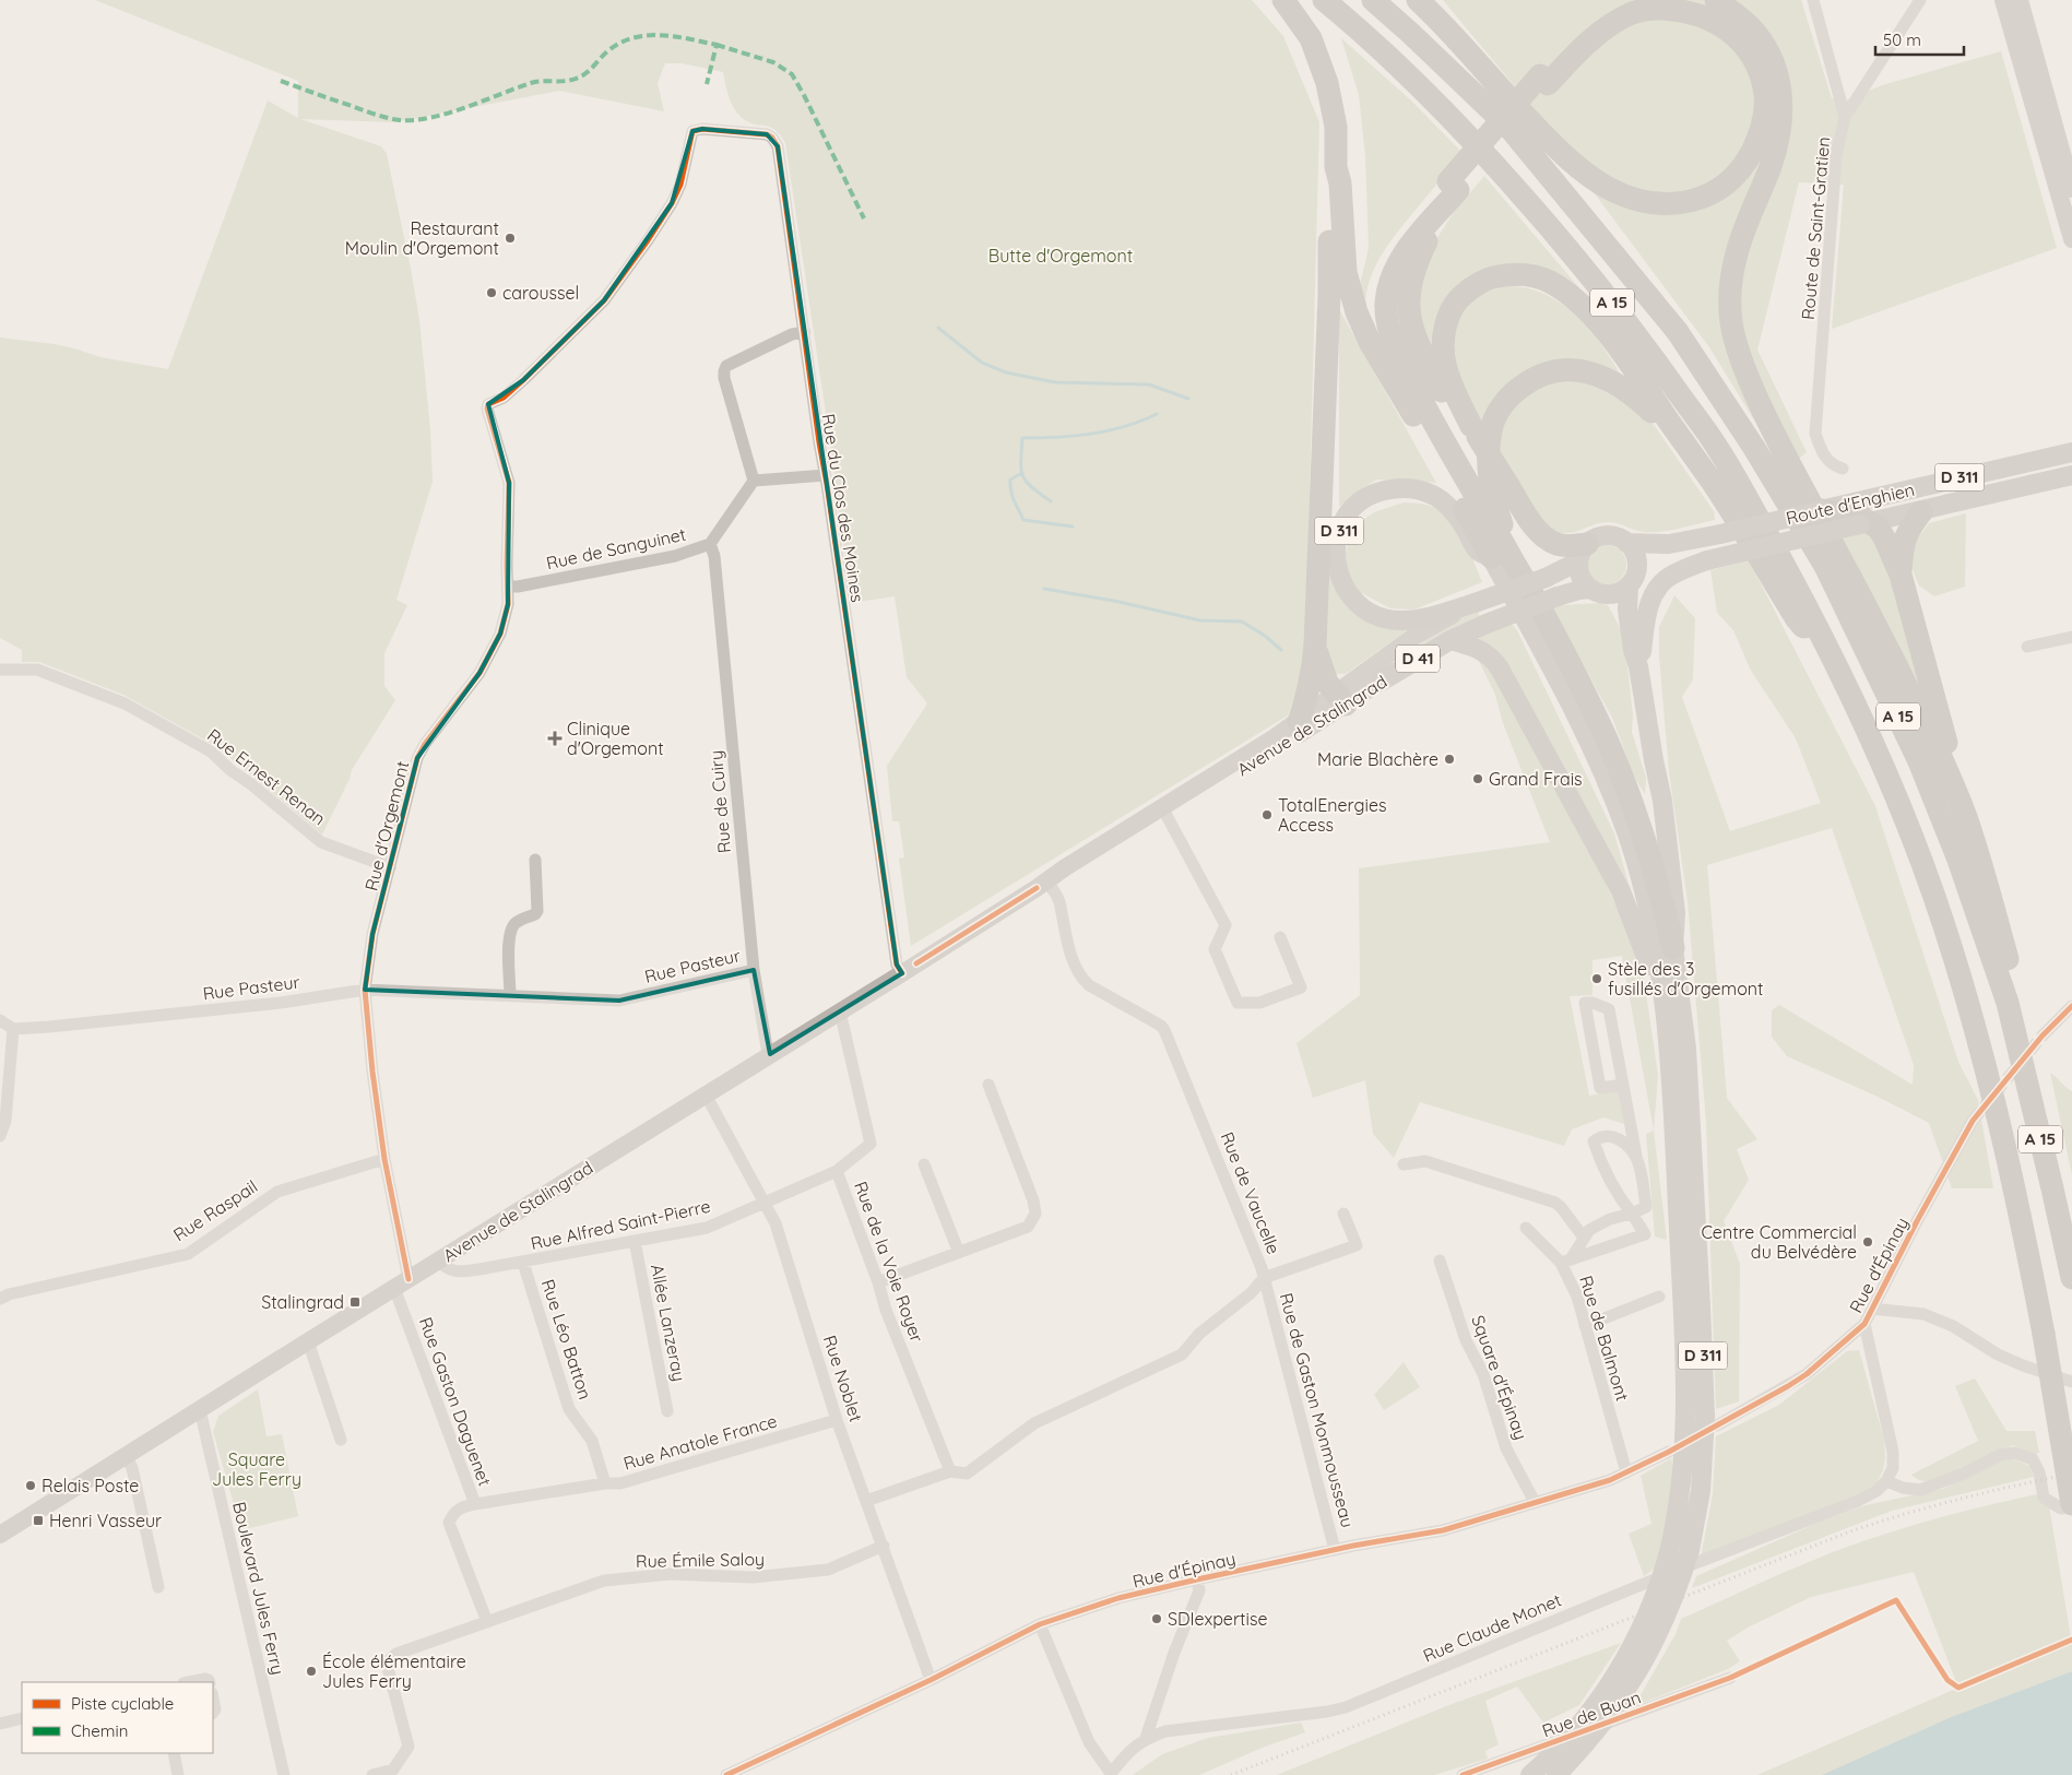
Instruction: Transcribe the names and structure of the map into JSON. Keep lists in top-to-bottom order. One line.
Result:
{"streets":{"highway":["A 15"],"main road":["D 311","Route d'Enghien","D 41","Avenue de Stalingrad"],"street":["Route de Saint-Gratien","Rue du Clos des Moines","Rue de Sanguinet","Rue Ernest Renan","Rue de Cuiry","Rue d'Orgemont","Rue Pasteur","Rue de Vaucelle","Rue Raspail","Rue Alfred Saint-Pierre","Rue de la Voie Royer","Rue d'Épinay","Allée Lanzeray","Rue de Balmont","Rue Léo Batton","Square d'Épinay","Rue Noblet","Rue Gaston Daguenet","Rue de Gaston Monmousseau","Rue Anatole France","Rue Émile Saloy","Boulevard Jules Ferry","Rue Claude Monet","Rue de Buan"]},"crossings":[["D 311","Route d'Enghien"],["D 311","Avenue de Stalingrad"],["Route d'Enghien","Avenue de Stalingrad"],["Rue du Clos des Moines","Avenue de Stalingrad"],["Rue du Clos des Moines","Rue d'Orgemont"],["Rue de Sanguinet","Rue de Cuiry"],["Rue de Sanguinet","Rue d'Orgemont"],["Avenue de Stalingrad","Rue de Cuiry"],["Avenue de Stalingrad","Rue d'Orgemont"],["Avenue de Stalingrad","Rue de Vaucelle"],["Avenue de Stalingrad","Rue Alfred Saint-Pierre"],["Avenue de Stalingrad","Rue de la Voie Royer"],["Avenue de Stalingrad","Rue Noblet"],["Avenue de Stalingrad","Rue Gaston Daguenet"],["Avenue de Stalingrad","Boulevard Jules Ferry"],["Rue Ernest Renan","Rue d'Orgemont"],["Rue de Cuiry","Rue Pasteur"],["Rue d'Orgemont","Rue Pasteur"],["Rue d'Orgemont","Rue Raspail"],["Rue d'Orgemont","Rue Gaston Daguenet"],["Rue de Vaucelle","Rue de la Voie Royer"],["Rue de Vaucelle","Rue Noblet"],["Rue de Vaucelle","Rue de Gaston Monmousseau"],["Rue Alfred Saint-Pierre","Rue de la Voie Royer"],["Rue Alfred Saint-Pierre","Allée Lanzeray"],["Rue Alfred Saint-Pierre","Rue Léo Batton"],["Rue Alfred Saint-Pierre","Rue Noblet"],["Rue d'Épinay","Rue de Balmont"],["Rue d'Épinay","Square d'Épinay"],["Rue d'Épinay","Rue Noblet"],["Rue d'Épinay","Rue de Gaston Monmousseau"],["Rue Léo Batton","Rue Anatole France"],["Rue Noblet","Rue Anatole France"],["Rue Noblet","Rue Émile Saloy"],["Rue Gaston Daguenet","Rue Anatole France"],["Rue Gaston Daguenet","Rue Émile Saloy"]],"parks":["Butte d'Orgemont","Square Jules Ferry"],"places":{"other":["Restaurant Moulin d'Orgemont","caroussel","Marie Blachère","Grand Frais","TotalEnergies Access","Stèle des 3 fusillés d'Orgemont","Centre Commercial du Belvédère","Relais Poste","SDIexpertise","École élémentaire Jules Ferry"],"health":["Clinique d'Orgemont"],"transit":["Stalingrad","Henri Vasseur"]},"legend":["Piste cyclable","Chemin"],"scale_bar":"50 m"}
